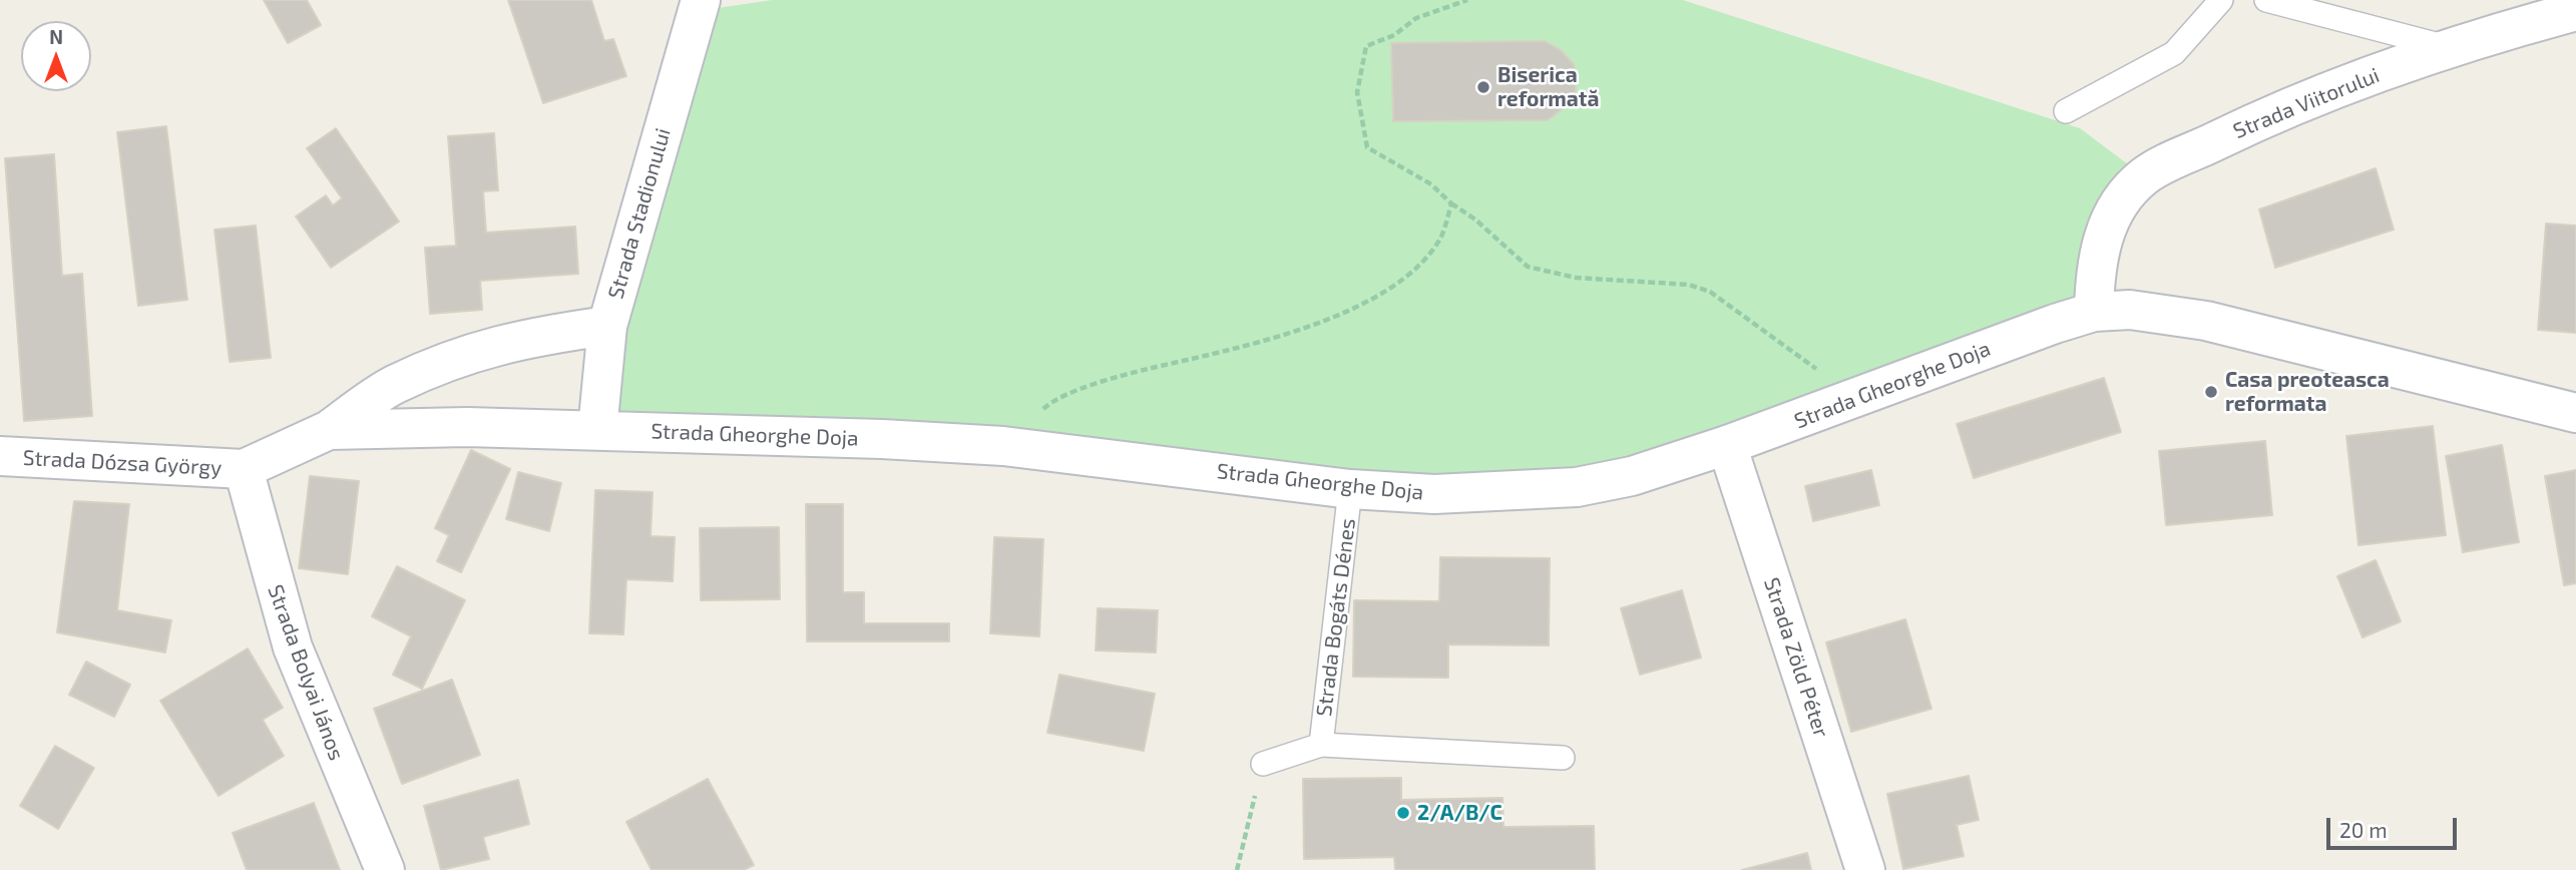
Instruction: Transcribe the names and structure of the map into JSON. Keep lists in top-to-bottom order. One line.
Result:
{"streets":{"street":["Strada Viitorului","Strada Stadionului","Strada Gheorghe Doja","Strada Dózsa György","Strada Zöld Péter","Strada Bolyai János"],"lane":["Strada Bogáts Dénes"]},"crossings":[["Strada Viitorului","Strada Gheorghe Doja"],["Strada Stadionului","Strada Gheorghe Doja"],["Strada Gheorghe Doja","Strada Dózsa György"],["Strada Gheorghe Doja","Strada Bogáts Dénes"],["Strada Gheorghe Doja","Strada Zöld Péter"],["Strada Gheorghe Doja","Strada Bolyai János"],["Strada Dózsa György","Strada Bolyai János"]],"places":["Biserica reformată","Casa preoteasca reformata","2/A/B/C"],"scale_bar":"20 m","north":"top"}
